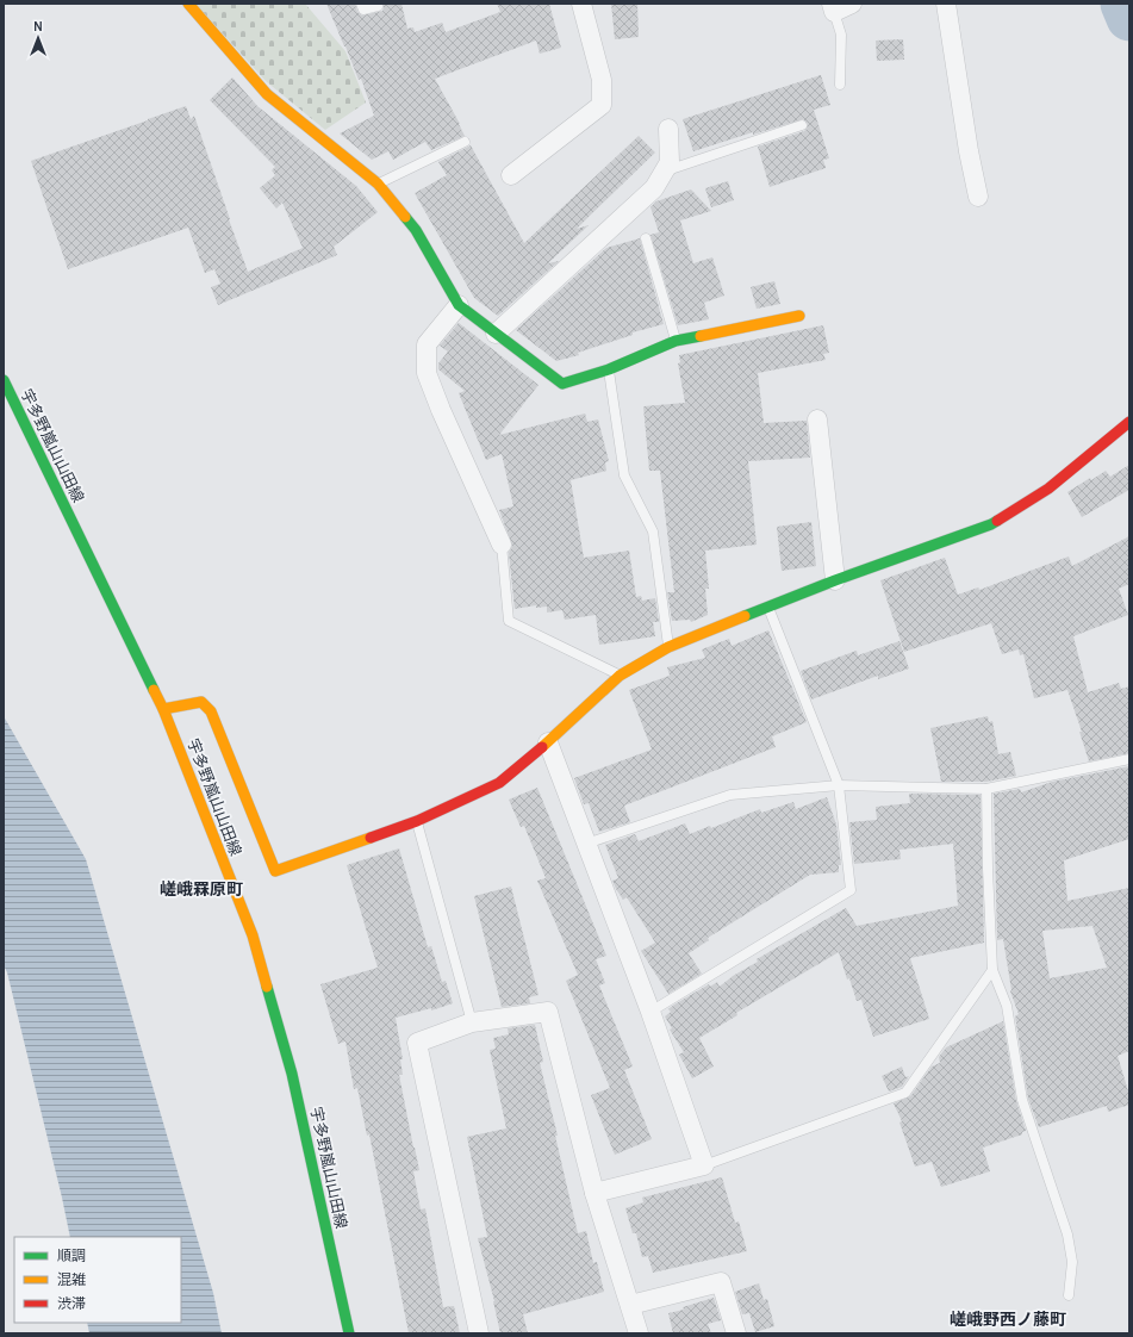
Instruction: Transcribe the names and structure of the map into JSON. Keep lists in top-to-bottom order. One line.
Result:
{"streets":{"street":["宇多野嵐山山田線"]},"districts":["嵯峨罧原町","嵯峨野西ノ藤町"],"legend":["順調","混雑","渋滞"],"north":"top"}
